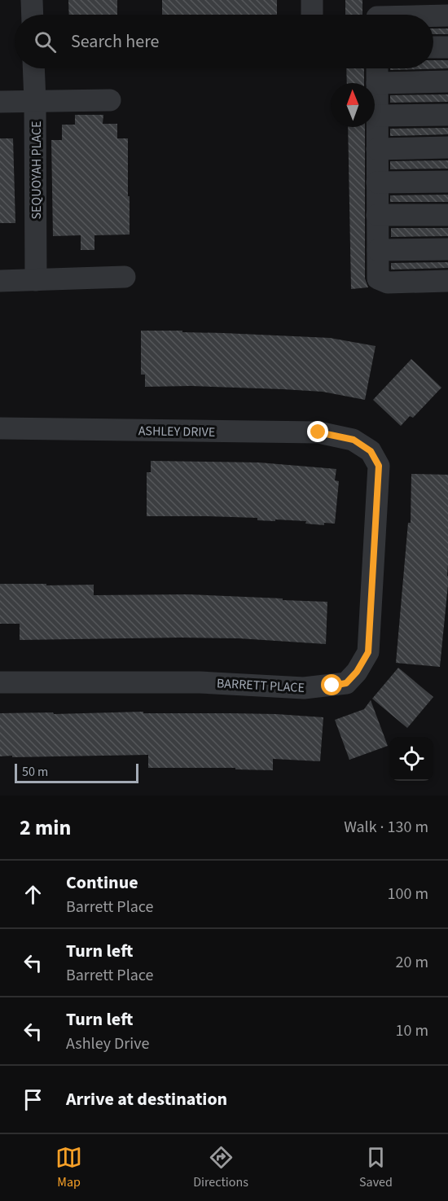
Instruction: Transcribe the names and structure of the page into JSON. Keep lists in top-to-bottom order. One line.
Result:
{"streets":{"street":["SEQUOYAH PLACE","ASHLEY DRIVE","BARRETT PLACE"]},"crossings":[["ASHLEY DRIVE","BARRETT PLACE"]],"scale_bar":"50 m","north":"top","page":{"search":"Search here","scale":"50 m","heading":["2 min","Walk · 130 m"],"list":[["Continue","Barrett Place","100 m"],["Turn left","Barrett Place","20 m"],["Turn left","Ashley Drive","10 m"],"Arrive at destination"],"nav":["Map","Directions","Saved"]}}
